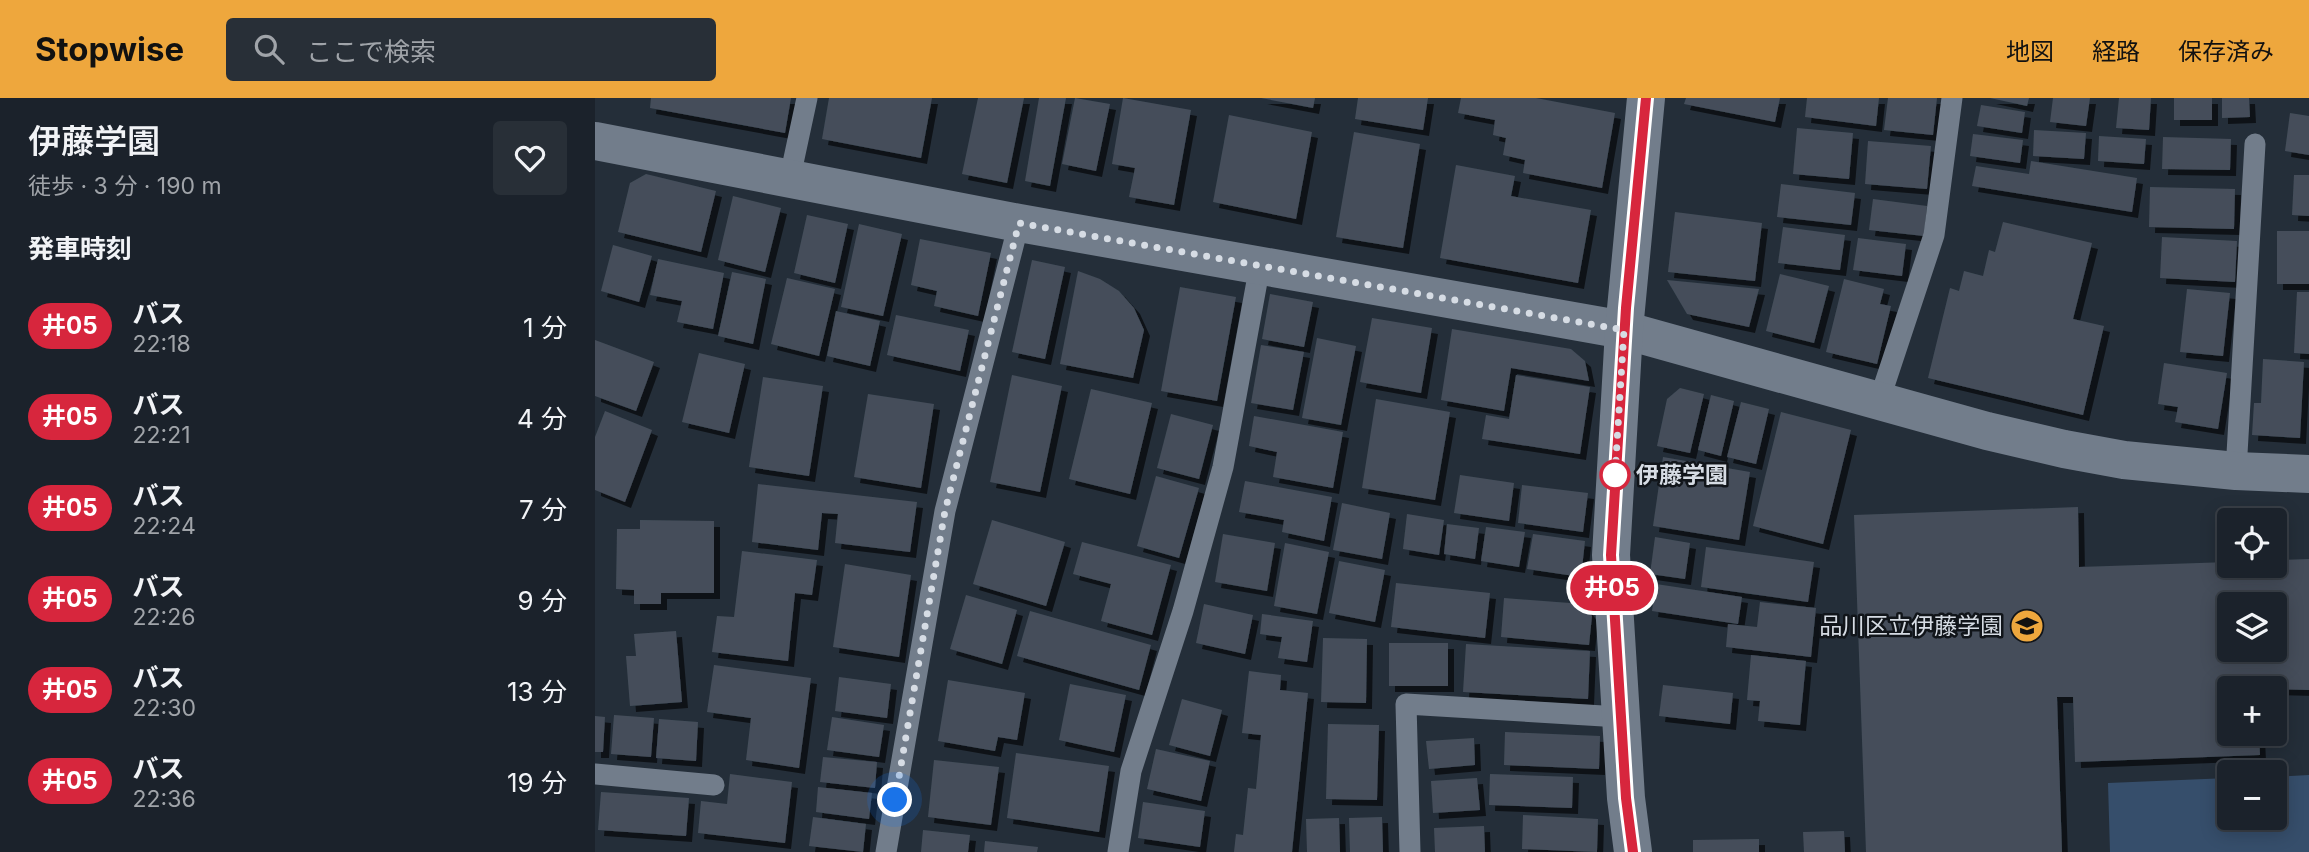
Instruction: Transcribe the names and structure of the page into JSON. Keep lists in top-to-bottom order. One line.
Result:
{"places":{"other":["伊藤学園"],"school or university":["品川区立伊藤学園"]},"lines":["bus line 井05"],"page":{"header":"Stopwise","search":"ここで検索","nav":["地図","経路","保存済み"],"heading":[["伊藤学園","徒歩 · 3 分 · 190 m"],"発車時刻"],"on_map":"井05","list":[{"mark":"井05","name":"バス","note":"22:18","value":"1 分"},{"mark":"井05","name":"バス","note":"22:21","value":"4 分"},{"mark":"井05","name":"バス","note":"22:24","value":"7 分"},{"mark":"井05","name":"バス","note":"22:26","value":"9 分"},{"mark":"井05","name":"バス","note":"22:30","value":"13 分"},{"mark":"井05","name":"バス","note":"22:36","value":"19 分"}],"map_buttons":["+","−"]}}
